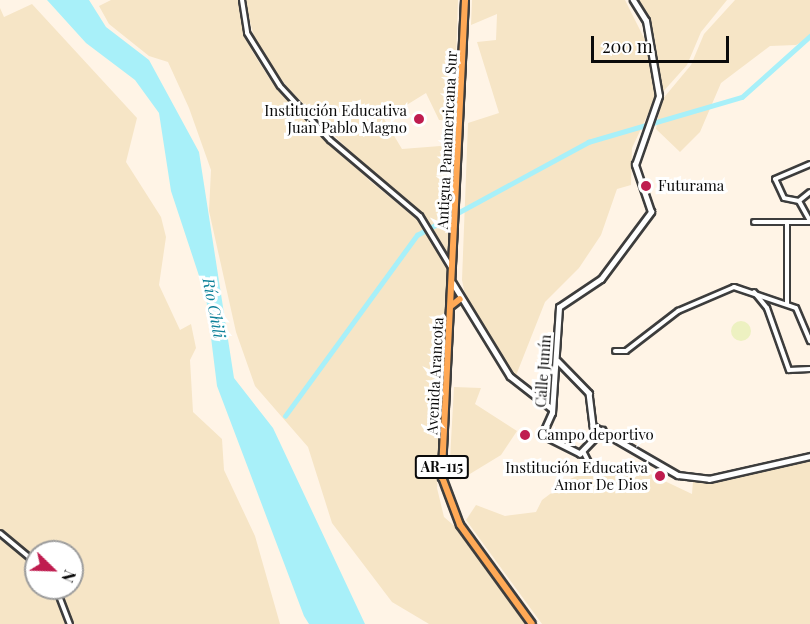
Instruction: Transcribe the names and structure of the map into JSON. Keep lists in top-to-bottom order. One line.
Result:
{"streets":{"main road":["Antigua Panamericana Sur","Avenida Arancota","AR-115"],"street":["Calle Junín"]},"crossings":[["Antigua Panamericana Sur","Avenida Arancota"]],"water":["Río Chili"],"places":["Institución Educativa Juan Pablo Magno","Futurama","Campo deportivo","Institución Educativa Amor De Dios"],"scale_bar":"200 m","north":"bottom right"}
